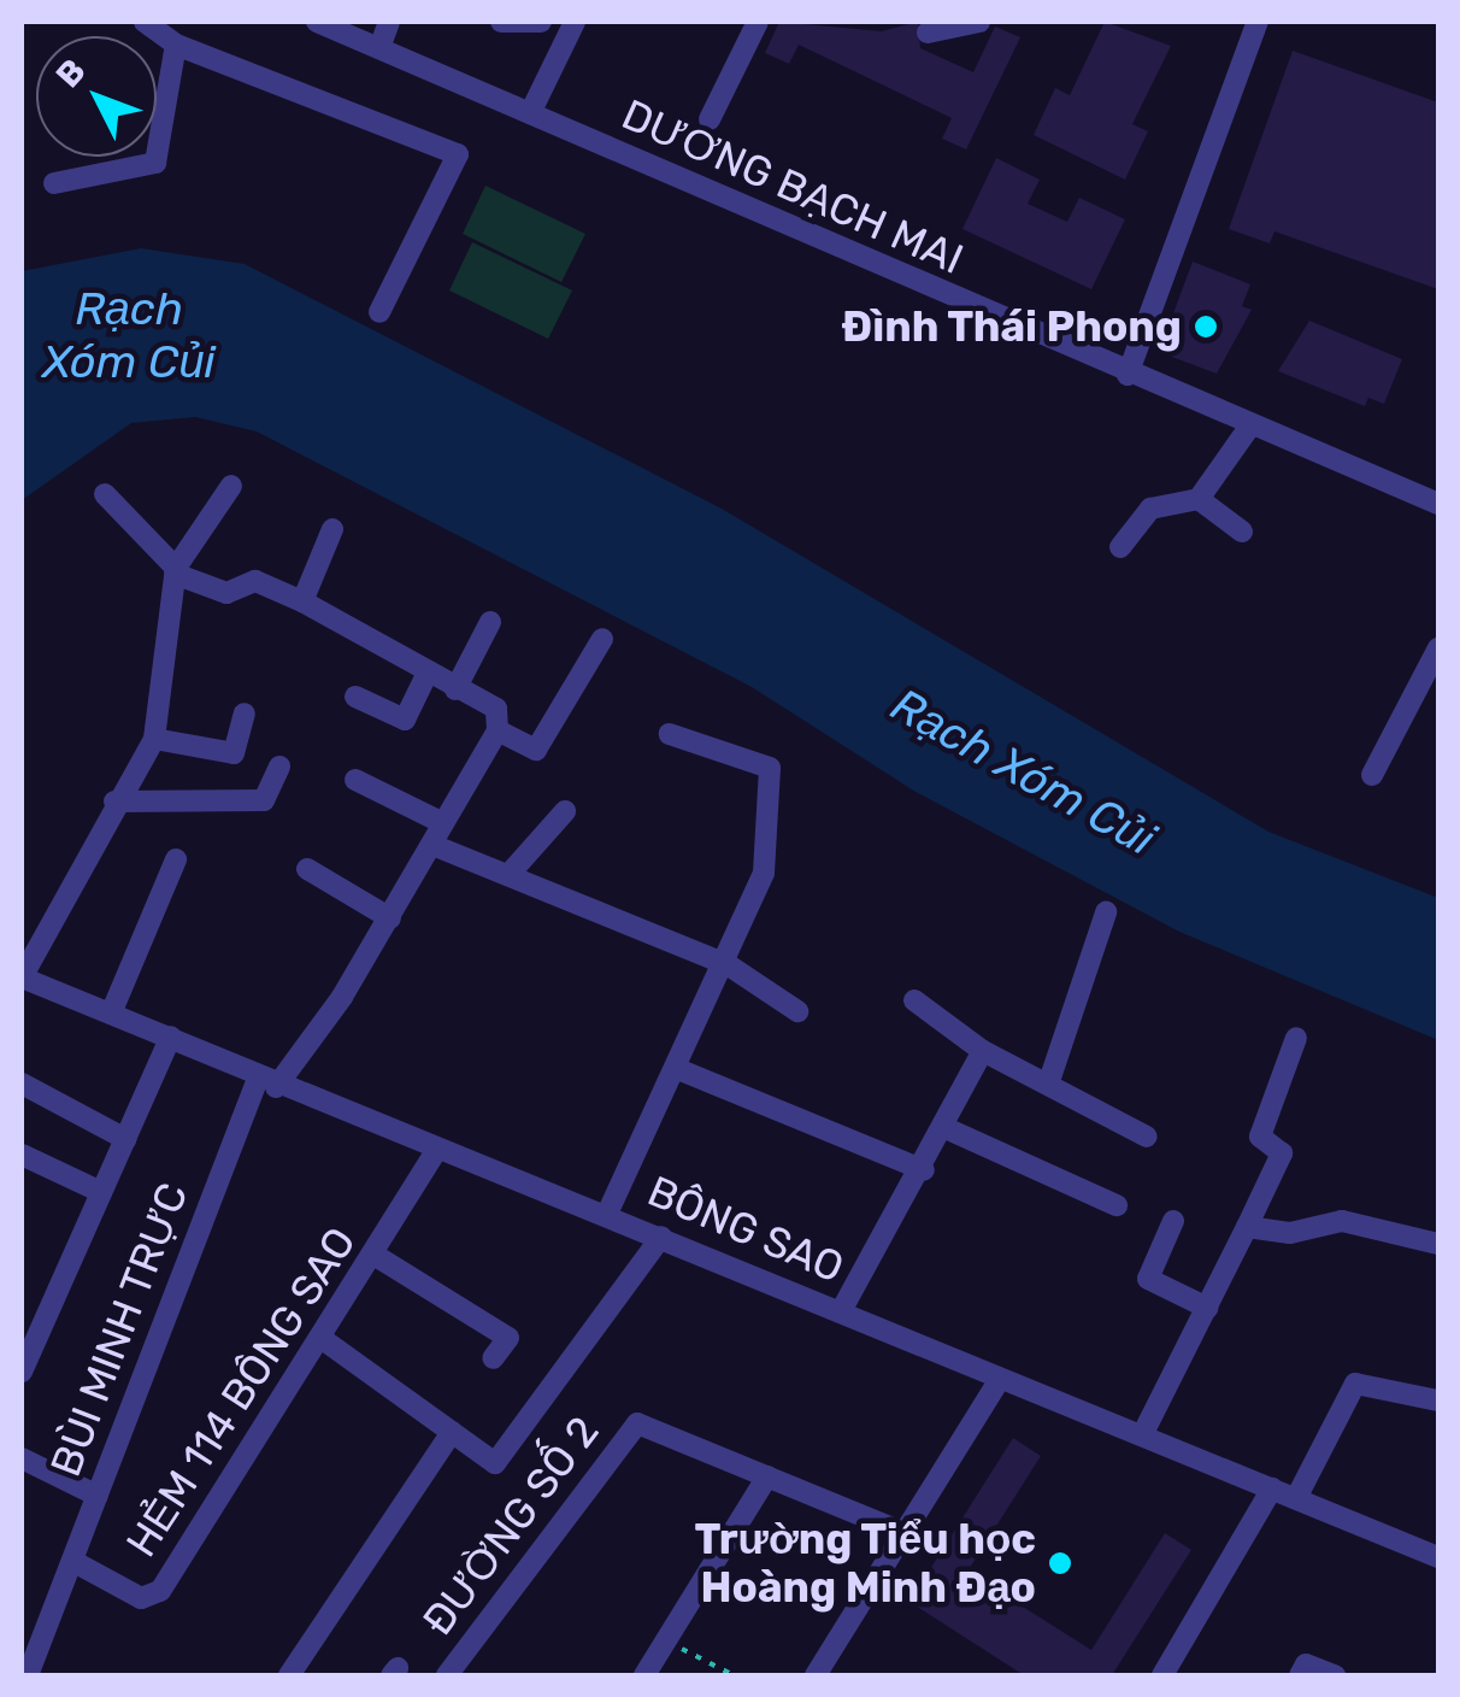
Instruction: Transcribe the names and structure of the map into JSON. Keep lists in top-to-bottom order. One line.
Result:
{"streets":{"street":["DƯƠNG BẠCH MAI","BÔNG SAO","BÙI MINH TRỰC","HẺM 114 BÔNG SAO","ĐƯỜNG SỐ 2"]},"crossings":[["BÔNG SAO","BÙI MINH TRỰC"],["BÔNG SAO","HẺM 114 BÔNG SAO"],["BÙI MINH TRỰC","HẺM 114 BÔNG SAO"]],"water":["Rạch Xóm Củi"],"places":["Đình Thái Phong","Trường Tiểu học Hoàng Minh Đạo"],"north":"top left"}
